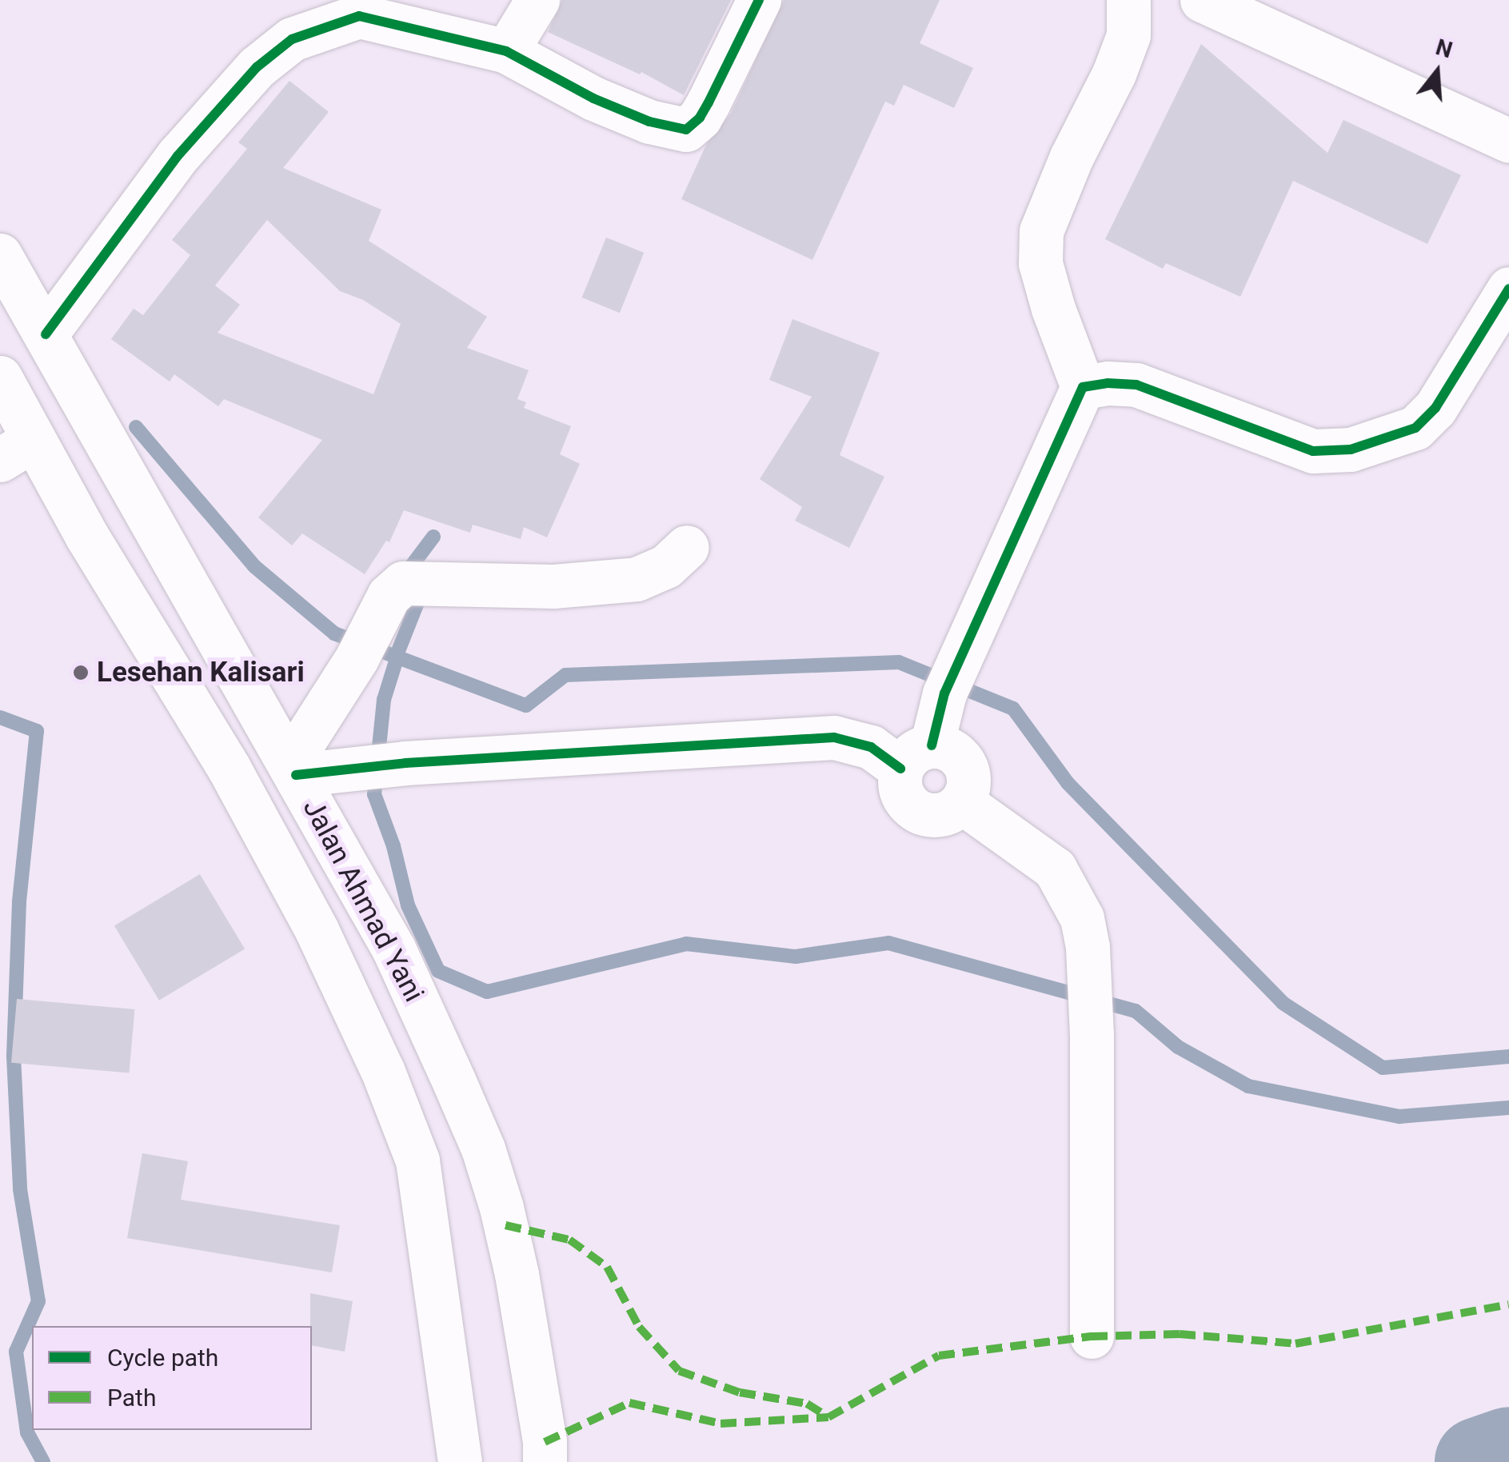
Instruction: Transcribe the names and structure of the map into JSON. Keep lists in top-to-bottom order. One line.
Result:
{"streets":{"main road":["Jalan Ahmad Yani"]},"places":["Lesehan Kalisari"],"legend":["Cycle path","Path"],"north":"top"}
